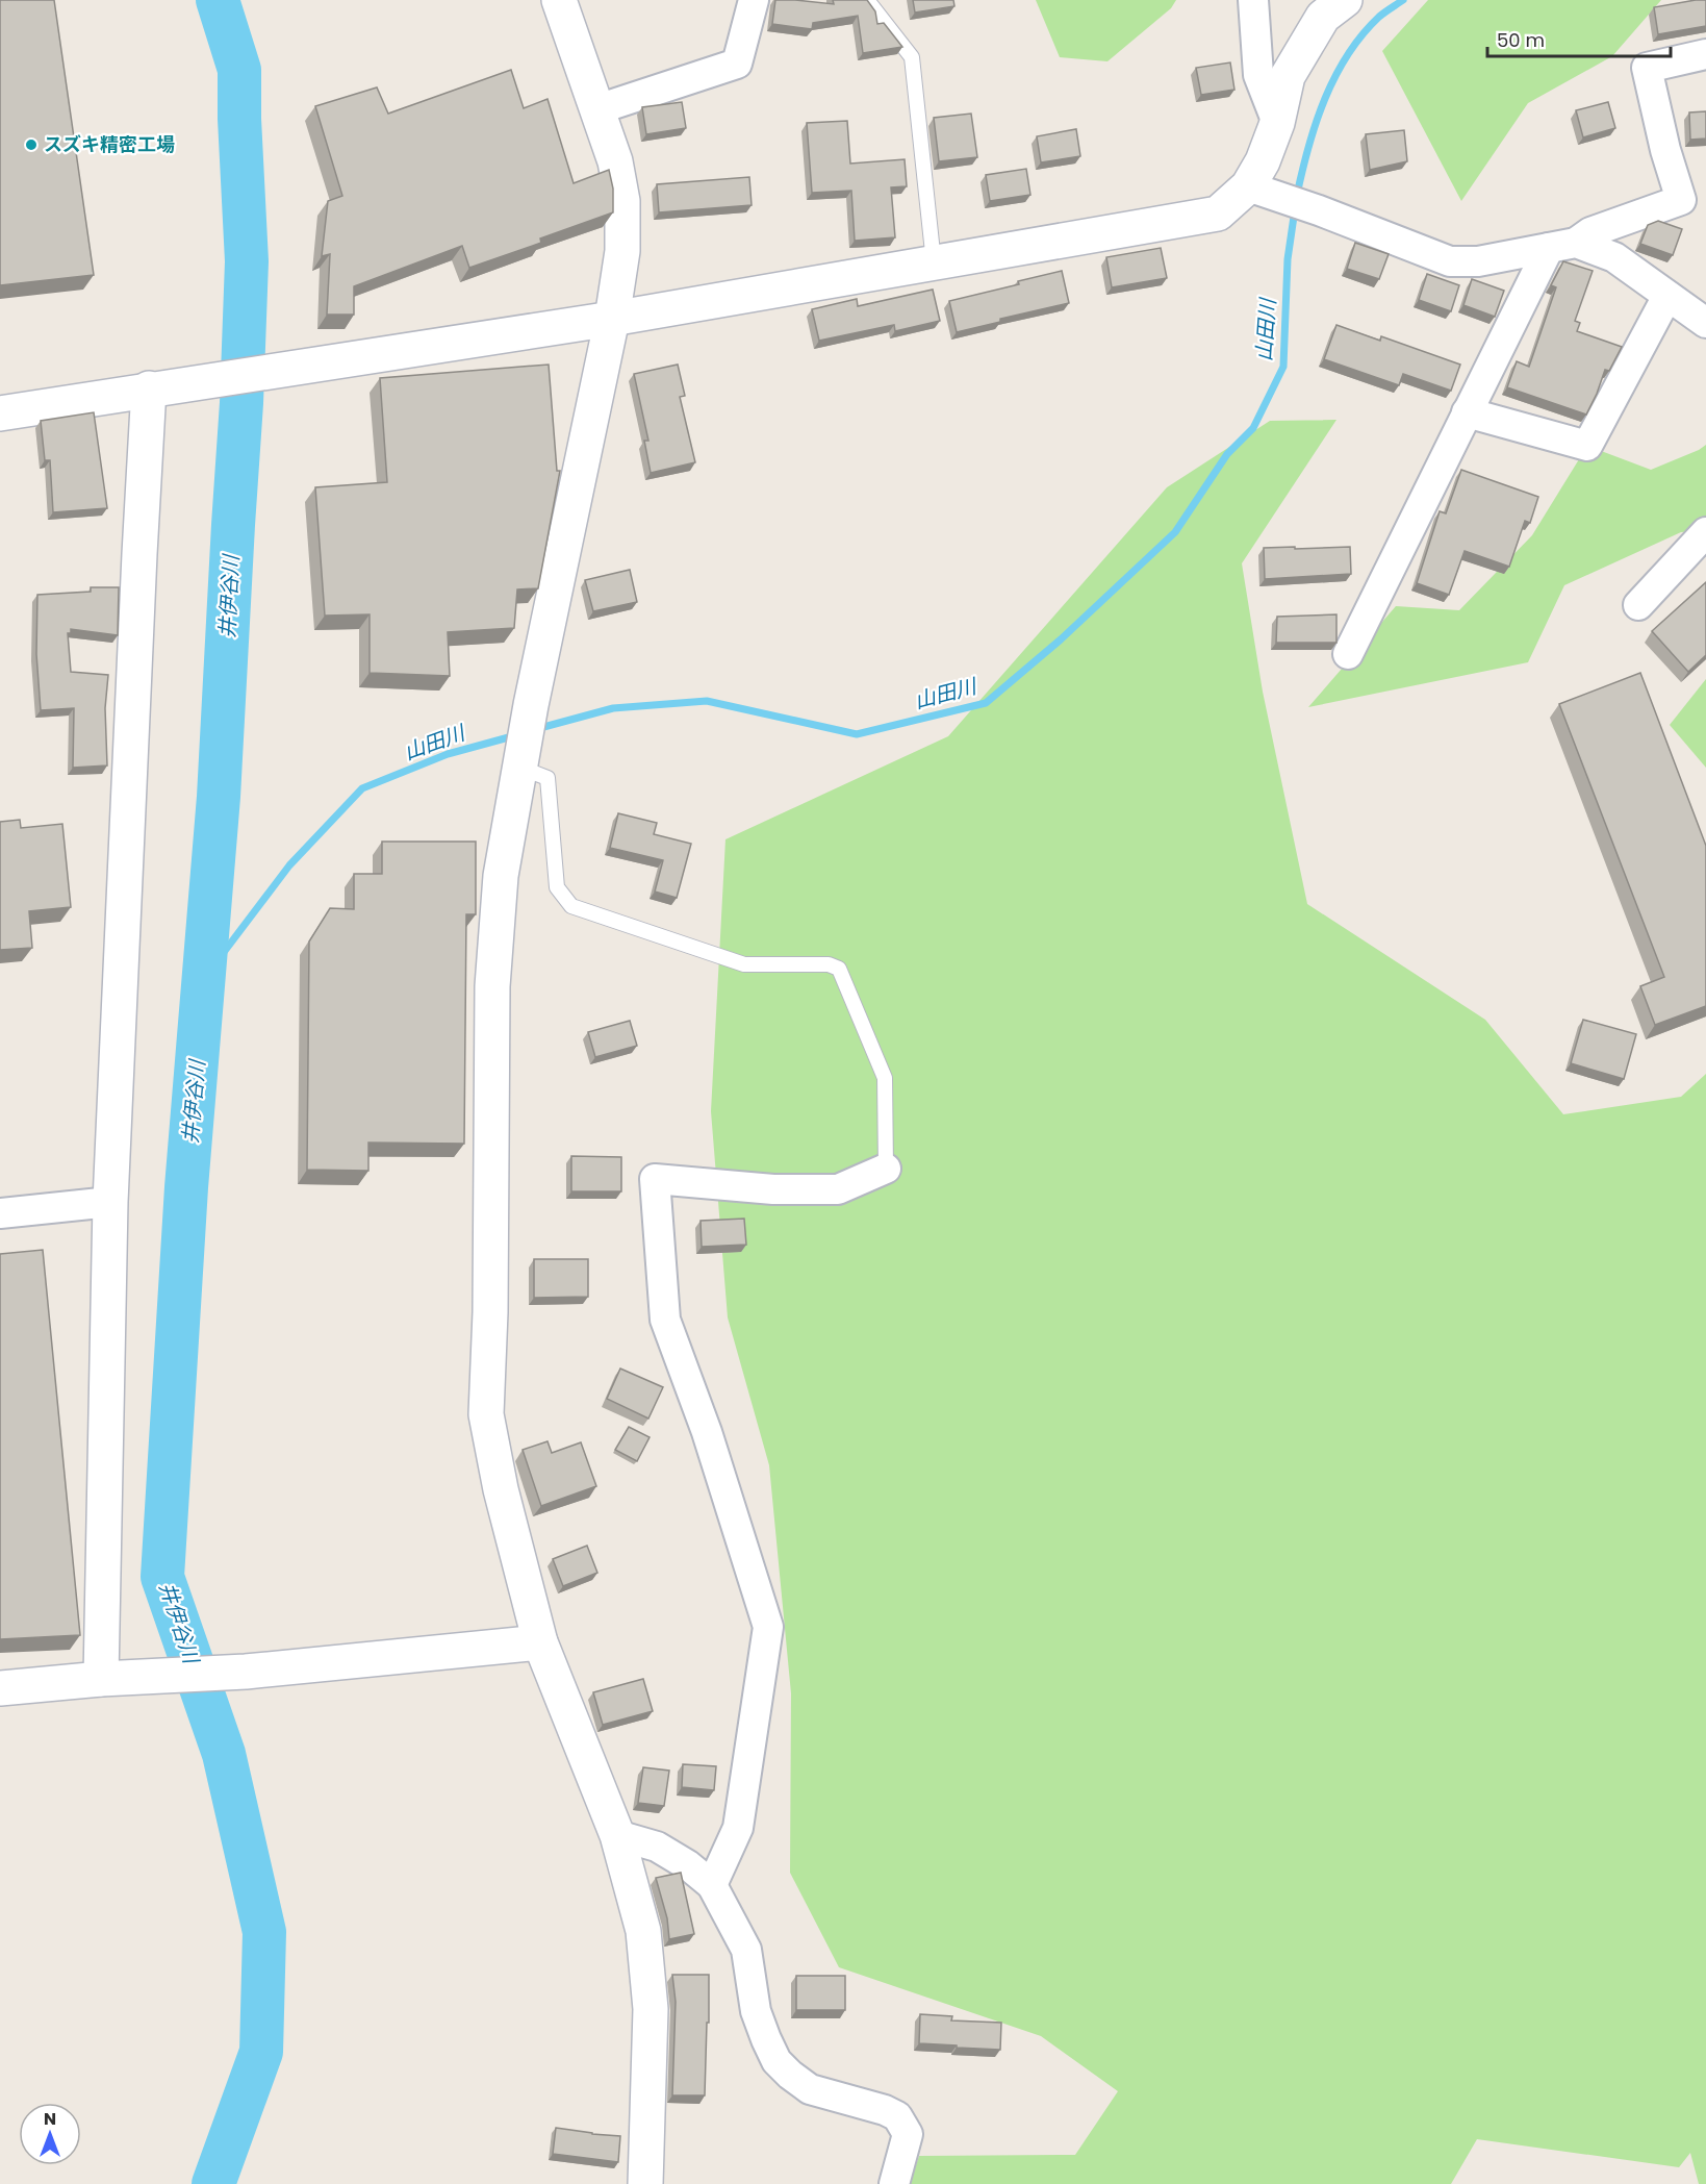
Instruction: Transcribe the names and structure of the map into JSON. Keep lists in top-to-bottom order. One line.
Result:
{"water":["山田川","井伊谷川"],"places":["スズキ精密工場"],"scale_bar":"50 m","north":"top"}
